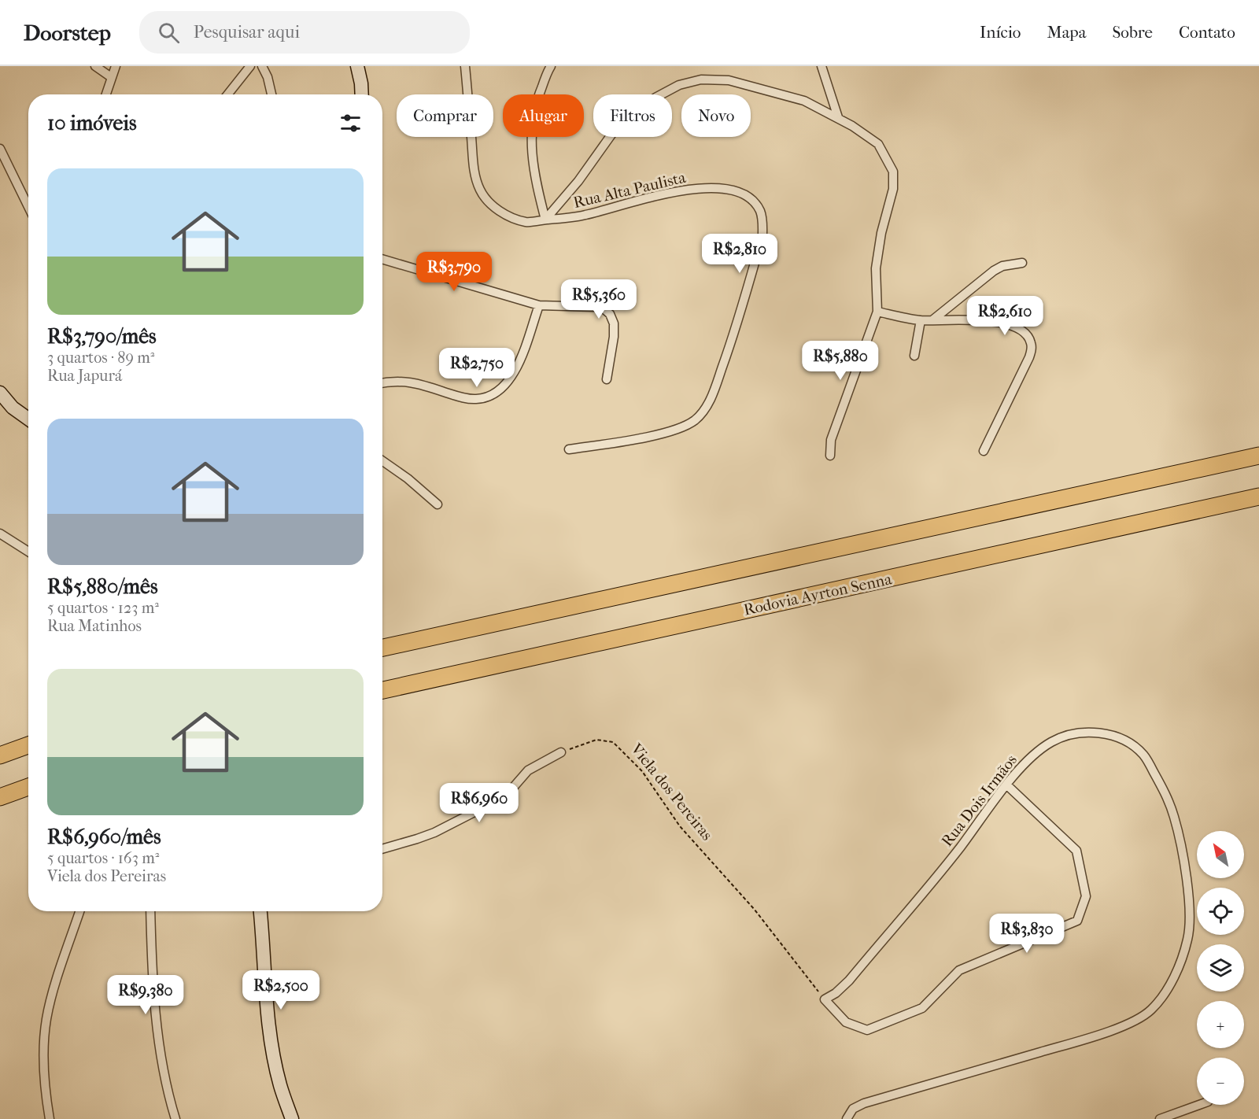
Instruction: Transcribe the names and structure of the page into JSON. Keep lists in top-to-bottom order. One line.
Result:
{"streets":{"highway":["Rodovia Ayrton Senna"],"street":["Rua Alta Paulista","Rua Dois Irmãos"],"path":["Viela dos Pereiras"]},"crossings":[["Viela dos Pereiras","Rua Dois Irmãos"]],"north":"top left","page":{"header":"Doorstep","search":"Pesquisar aqui","nav":["Início","Mapa","Sobre","Contato"],"chip":["Comprar","Alugar","Filtros","Novo"],"heading":"10 imóveis","list":[{"name":"R$3,790/mês","note":"3 quartos · 89 m² · Rua Japurá"},{"name":"R$5,880/mês","note":"5 quartos · 123 m² · Rua Matinhos"},{"name":"R$6,960/mês","note":"5 quartos · 163 m² · Viela dos Pereiras"}],"price":["R$2,810","R$3,790","R$5,360","R$2,610","R$5,880","R$2,750","R$6,960","R$3,830","R$2,500","R$9,380"],"map_buttons":["+","−"]}}
